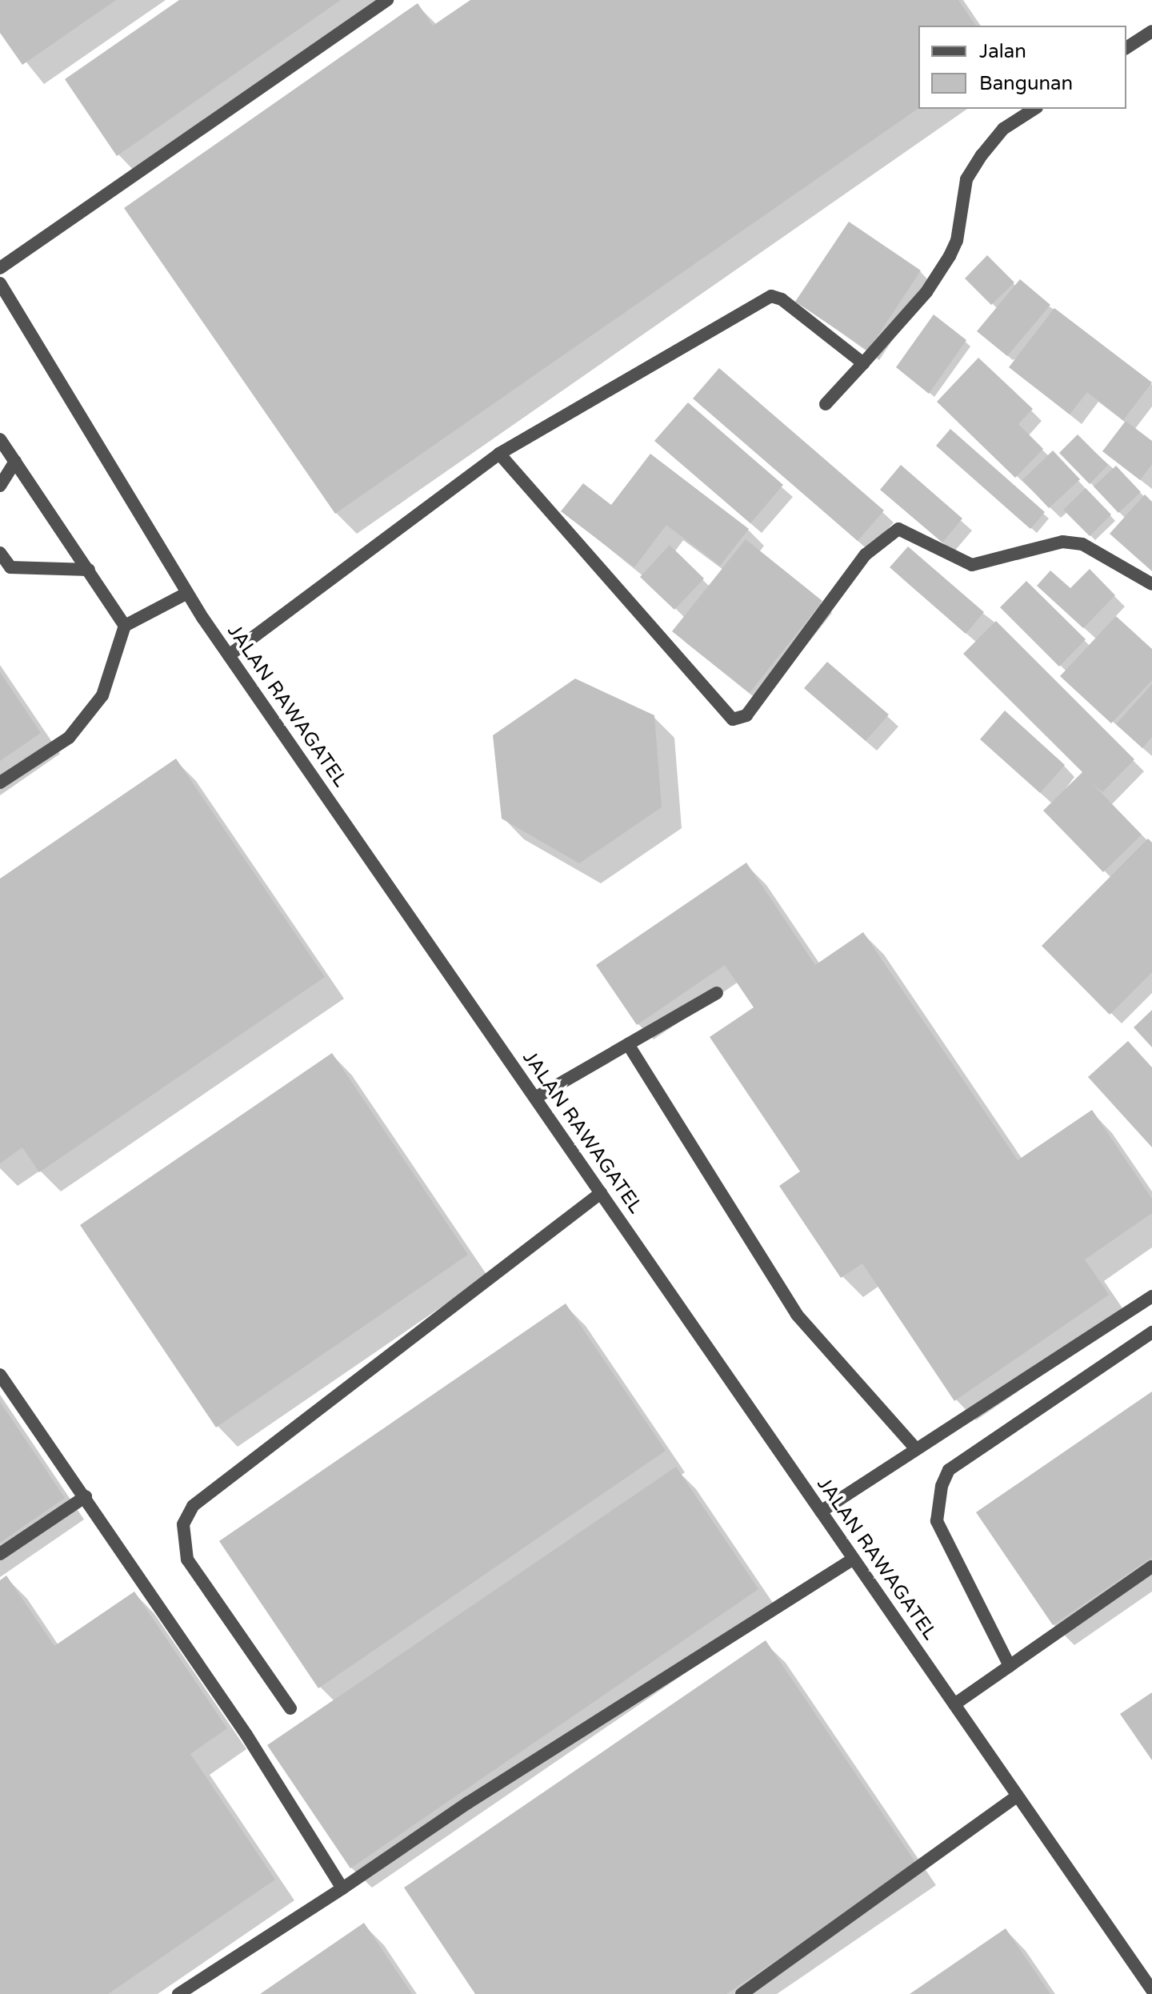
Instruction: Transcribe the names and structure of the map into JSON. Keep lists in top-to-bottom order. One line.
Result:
{"streets":{"street":["JALAN RAWAGATEL"]},"legend":["Jalan","Bangunan"]}
